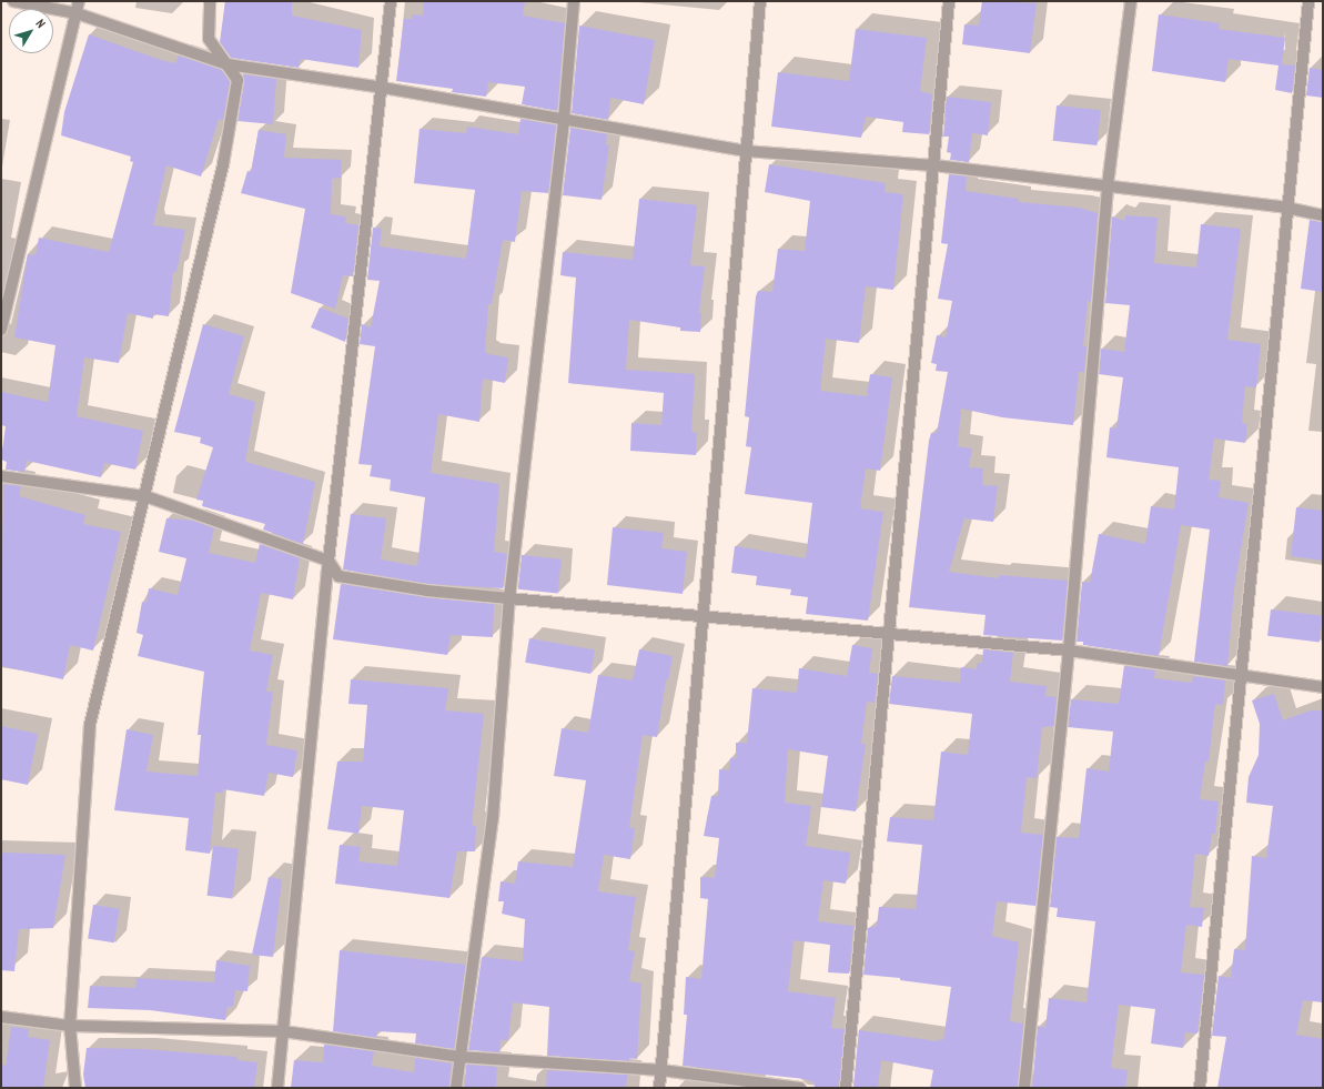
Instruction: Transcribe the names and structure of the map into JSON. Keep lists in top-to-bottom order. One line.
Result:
{"north":"top right"}
